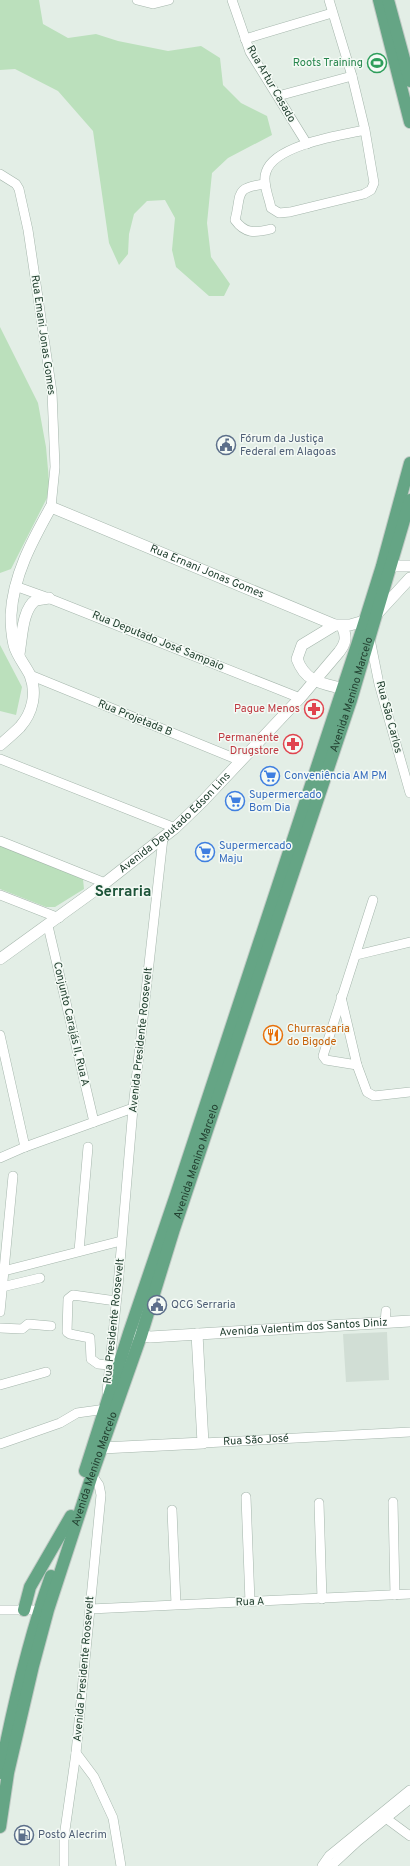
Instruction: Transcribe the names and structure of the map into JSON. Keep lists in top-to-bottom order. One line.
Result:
{"streets":{"main road":["Avenida Menino Marcelo"],"street":["Rua Artur Casado","Rua Emani Jonas Gomes","Rua Ernani Jonas Gomes","Rua Deputado José Sampaio","Rua São Carlos","Rua Projetada B","Avenida Deputado Edson Lins","Conjunto Carajás II, Rua A","Avenida Presidente Roosevelt","Rua Presidente Roosevelt","Avenida Valentim dos Santos Diniz","Rua São José","Rua A"]},"crossings":[["Rua Emani Jonas Gomes","Rua Ernani Jonas Gomes"],["Rua Ernani Jonas Gomes","Avenida Deputado Edson Lins"],["Rua Deputado José Sampaio","Avenida Deputado Edson Lins"],["Avenida Menino Marcelo","Rua São Carlos"],["Avenida Menino Marcelo","Avenida Presidente Roosevelt"],["Avenida Menino Marcelo","Rua Presidente Roosevelt"],["Avenida Menino Marcelo","Avenida Valentim dos Santos Diniz"],["Avenida Menino Marcelo","Rua São José"],["Rua Projetada B","Avenida Deputado Edson Lins"],["Avenida Deputado Edson Lins","Conjunto Carajás II, Rua A"],["Avenida Deputado Edson Lins","Avenida Presidente Roosevelt"],["Avenida Presidente Roosevelt","Rua Presidente Roosevelt"],["Avenida Presidente Roosevelt","Rua A"]],"districts":["Serraria"],"places":{"sports":["Roots Training"],"public building":["Fórum da Justiça Federal em Alagoas","QCG Serraria"],"pharmacy":["Pague Menos","Permanente Drugstore"],"supermarket":["Conveniência AM PM","Supermercado Bom Dia","Supermercado Maju"],"restaurant":["Churrascaria do Bigode"],"fuel station":["Posto Alecrim"]}}
